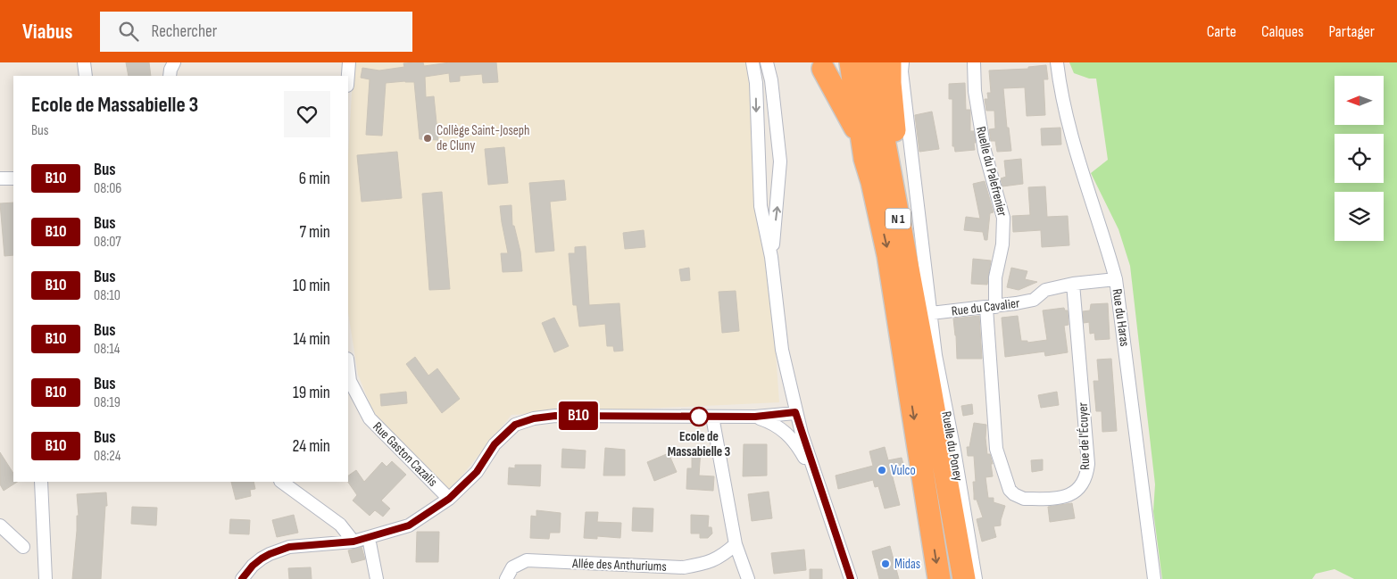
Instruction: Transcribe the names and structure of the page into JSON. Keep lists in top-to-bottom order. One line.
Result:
{"streets":{"highway":["N 1"],"street":["Ruelle du Palefrenier","Rue du Cavalier","Rue du Haras","Rue de l'Écuyer","Ruelle du Poney","Rue Gaston Cazalis","Allée des Anthuriums"]},"crossings":[["Ruelle du Palefrenier","Rue du Cavalier"],["Ruelle du Palefrenier","Rue de l'Écuyer"],["Rue du Cavalier","Rue du Haras"],["Rue du Cavalier","Rue de l'Écuyer"],["Rue du Cavalier","Ruelle du Poney"]],"places":["Collège Saint-Joseph de Cluny","Ecole de Massabielle 3","Vulco","Midas"],"lines":["bus line B10"],"north":"left","page":{"header":"Viabus","search":"Rechercher","nav":["Carte","Calques","Partager"],"on_map":"B10","heading":["Ecole de Massabielle 3","Bus"],"list":[{"mark":"B10","name":"Bus","note":"08:06","value":"6 min"},{"mark":"B10","name":"Bus","note":"08:07","value":"7 min"},{"mark":"B10","name":"Bus","note":"08:10","value":"10 min"},{"mark":"B10","name":"Bus","note":"08:14","value":"14 min"},{"mark":"B10","name":"Bus","note":"08:19","value":"19 min"},{"mark":"B10","name":"Bus","note":"08:24","value":"24 min"}]}}
